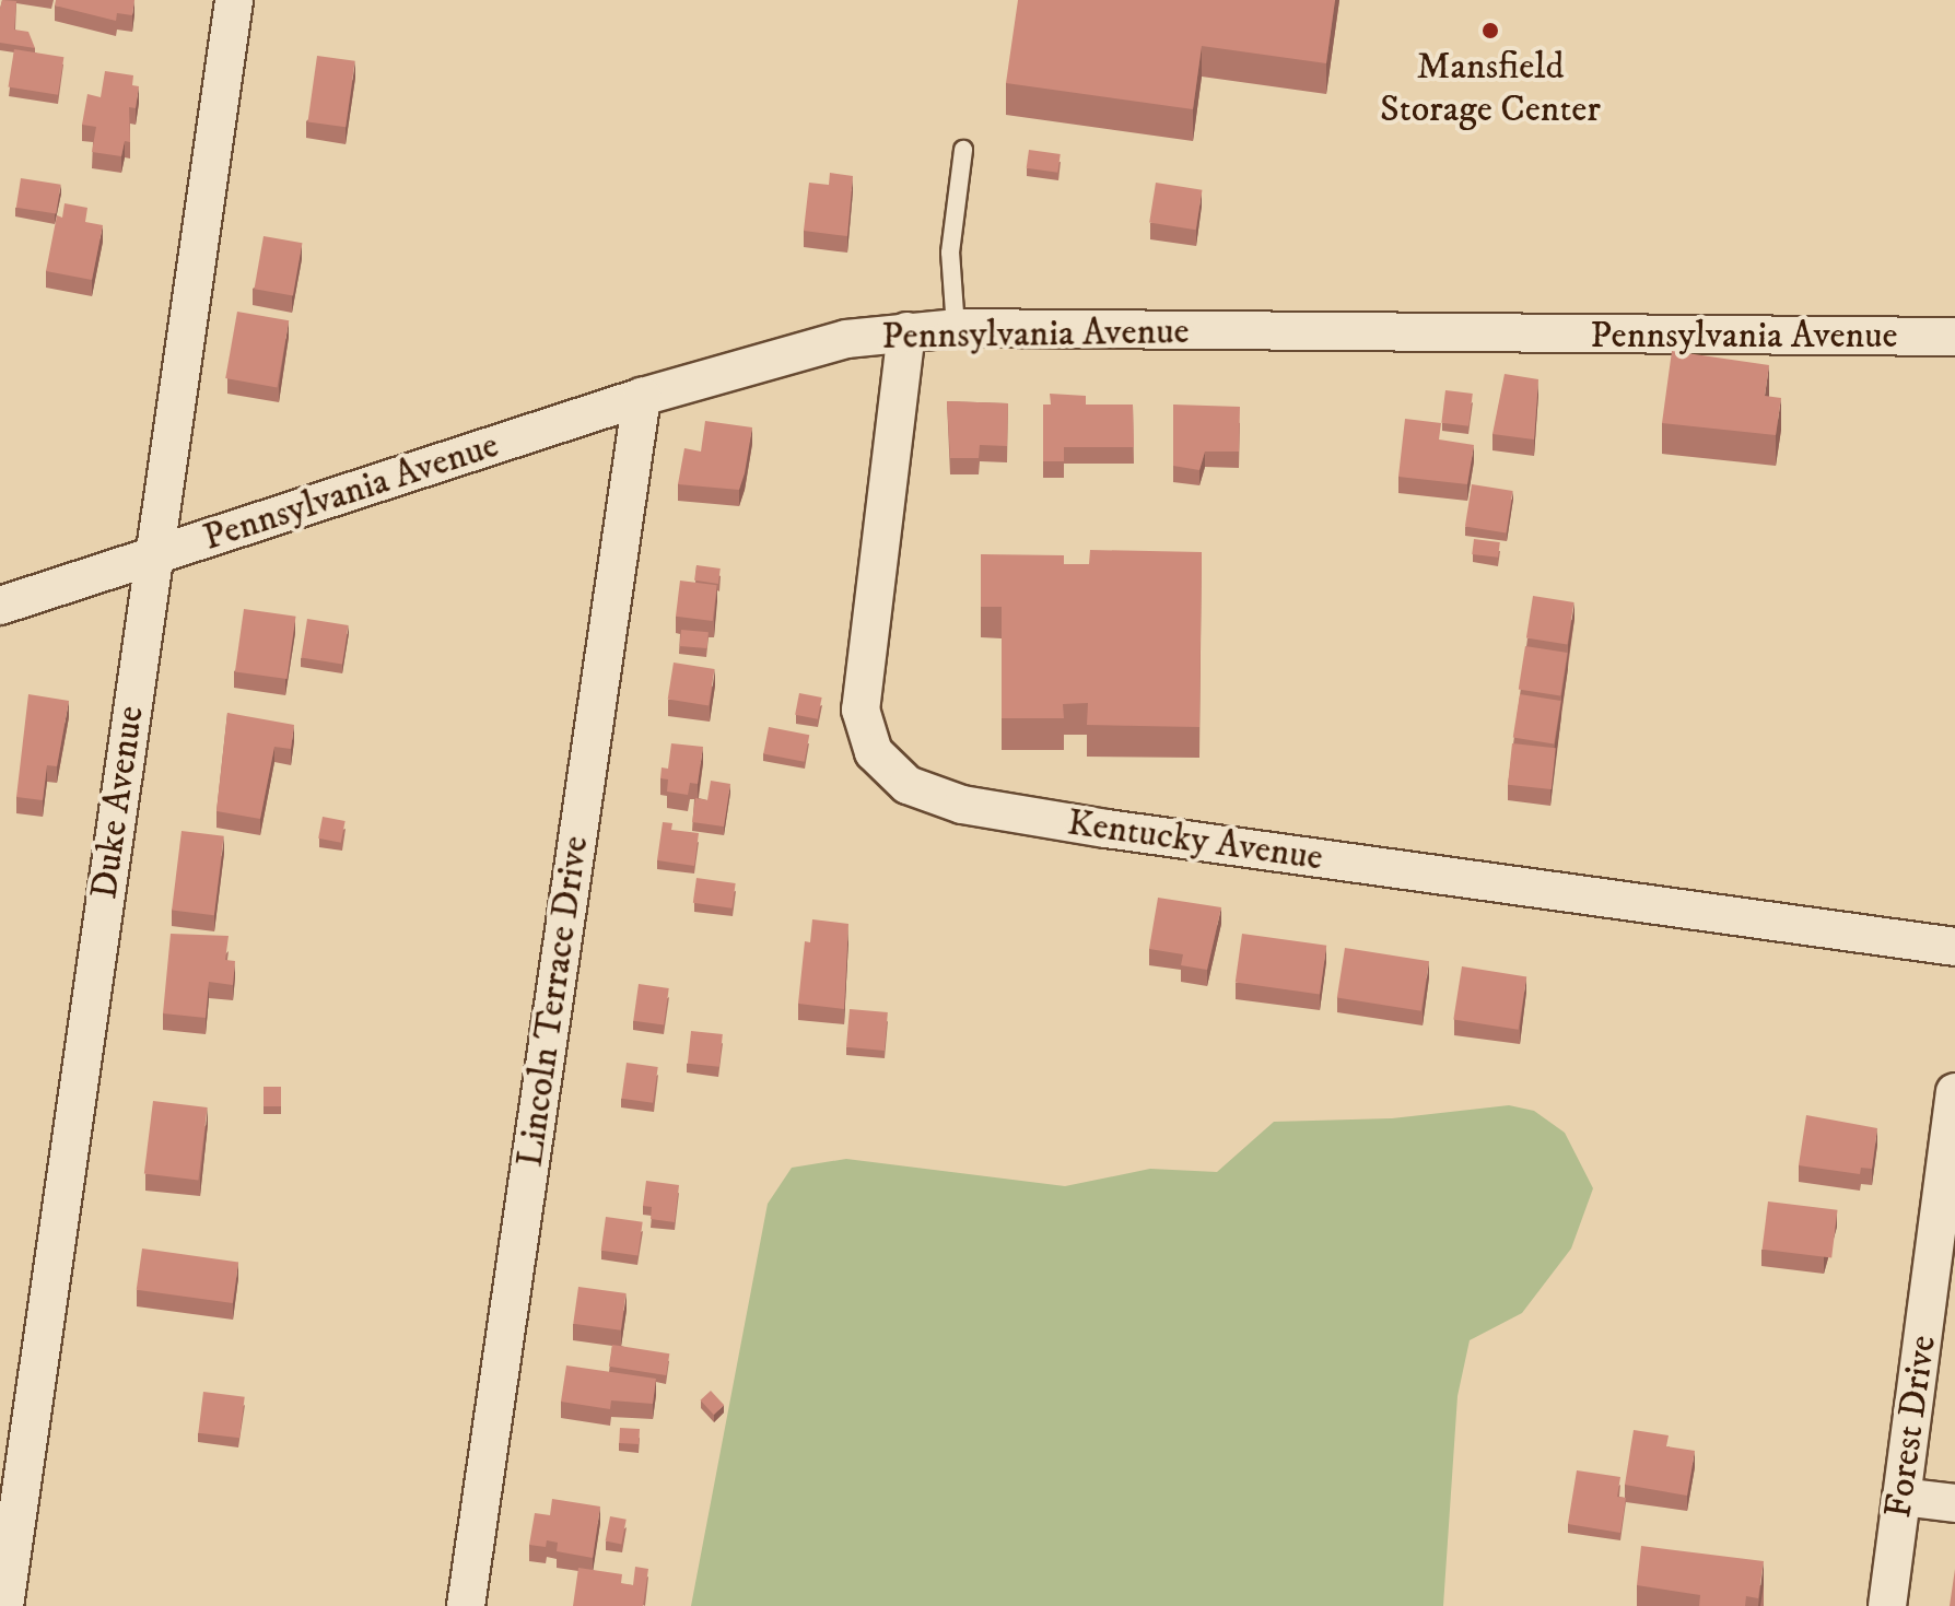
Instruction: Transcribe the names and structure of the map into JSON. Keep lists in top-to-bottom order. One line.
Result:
{"streets":{"street":["Pennsylvania Avenue","Duke Avenue","Kentucky Avenue","Lincoln Terrace Drive","Forest Drive"]},"crossings":[["Pennsylvania Avenue","Duke Avenue"],["Pennsylvania Avenue","Kentucky Avenue"],["Pennsylvania Avenue","Lincoln Terrace Drive"]],"places":["Mansfield Storage Center"]}
